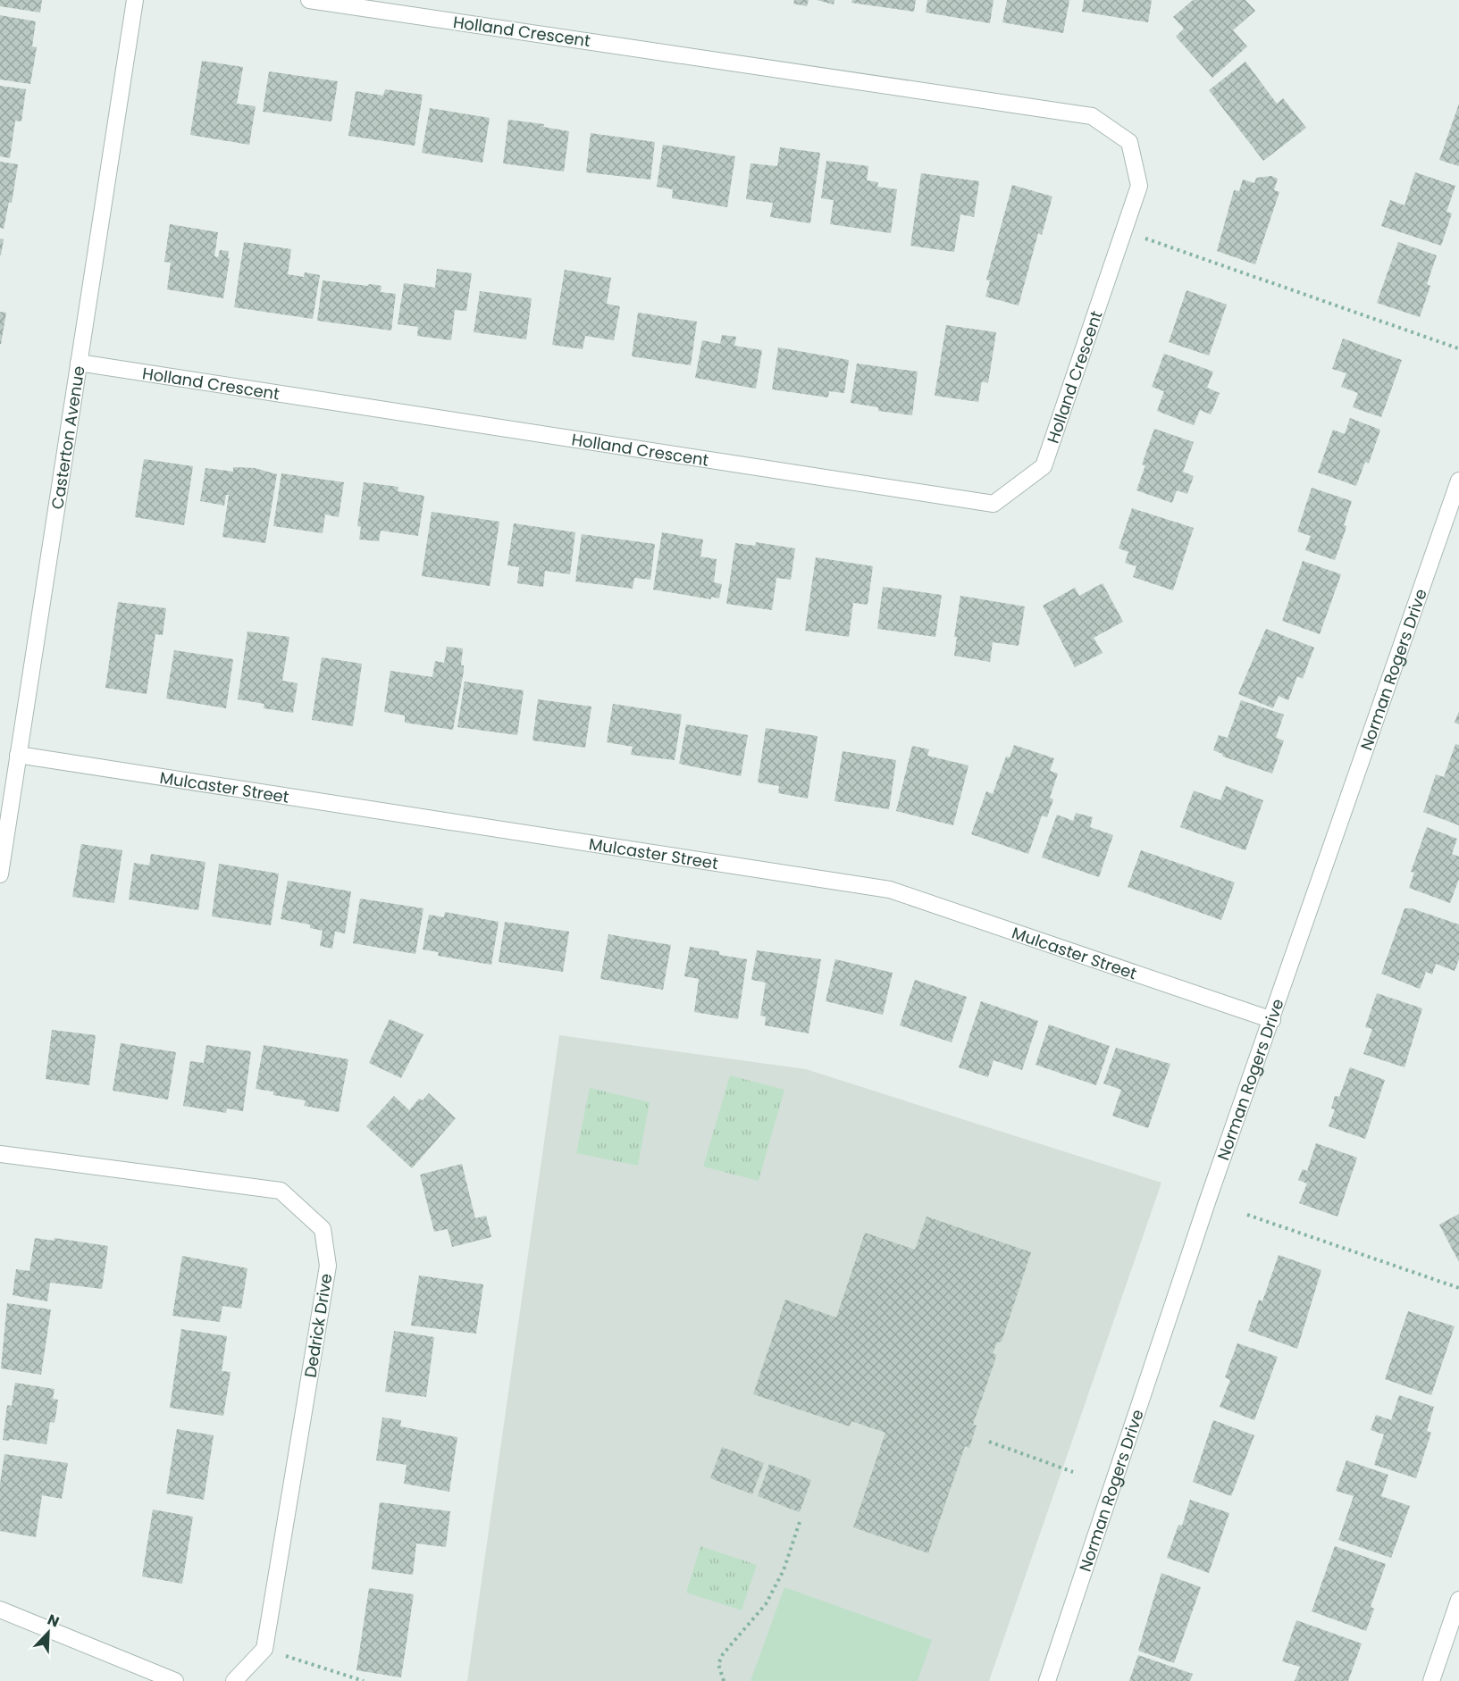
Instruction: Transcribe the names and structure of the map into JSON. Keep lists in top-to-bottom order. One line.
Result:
{"streets":{"street":["Holland Crescent","Casterton Avenue","Norman Rogers Drive","Mulcaster Street","Dedrick Drive"]},"crossings":[["Holland Crescent","Casterton Avenue"],["Casterton Avenue","Mulcaster Street"],["Norman Rogers Drive","Mulcaster Street"]],"north":"top right"}
